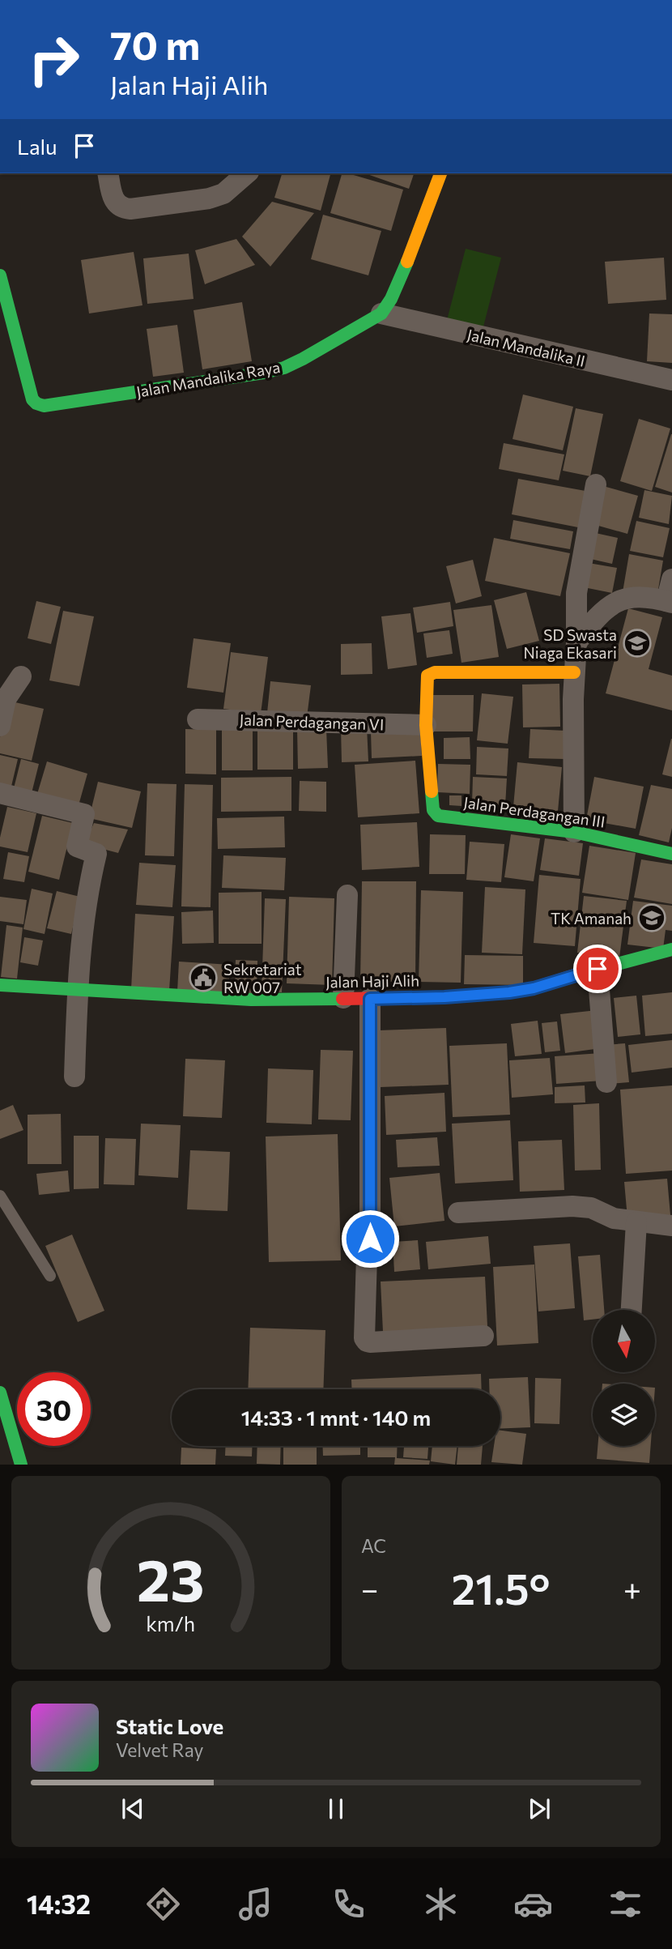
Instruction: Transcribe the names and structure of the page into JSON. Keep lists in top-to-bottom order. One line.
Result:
{"streets":{"main road":["Jalan Mandalika Raya","Jalan Perdagangan III","Jalan Haji Alih"],"street":["Jalan Mandalika II","Jalan Perdagangan VI"]},"crossings":[["Jalan Mandalika II","Jalan Mandalika Raya"],["Jalan Perdagangan VI","Jalan Perdagangan III"]],"places":{"school or university":["SD Swasta Niaga Ekasari","TK Amanah"],"public building":["Sekretariat RW 007"]},"north":"bottom","page":{"turn":["70 m","Jalan Haji Alih"],"then":"Lalu","limit":"30","trip":"14:33 · 1 mnt · 140 m","tile":"AC","heat":["−","21.5°","+"],"song":["Static Love","Velvet Ray"],"tabs":"14:32","gauge":["23","km/h"]}}
